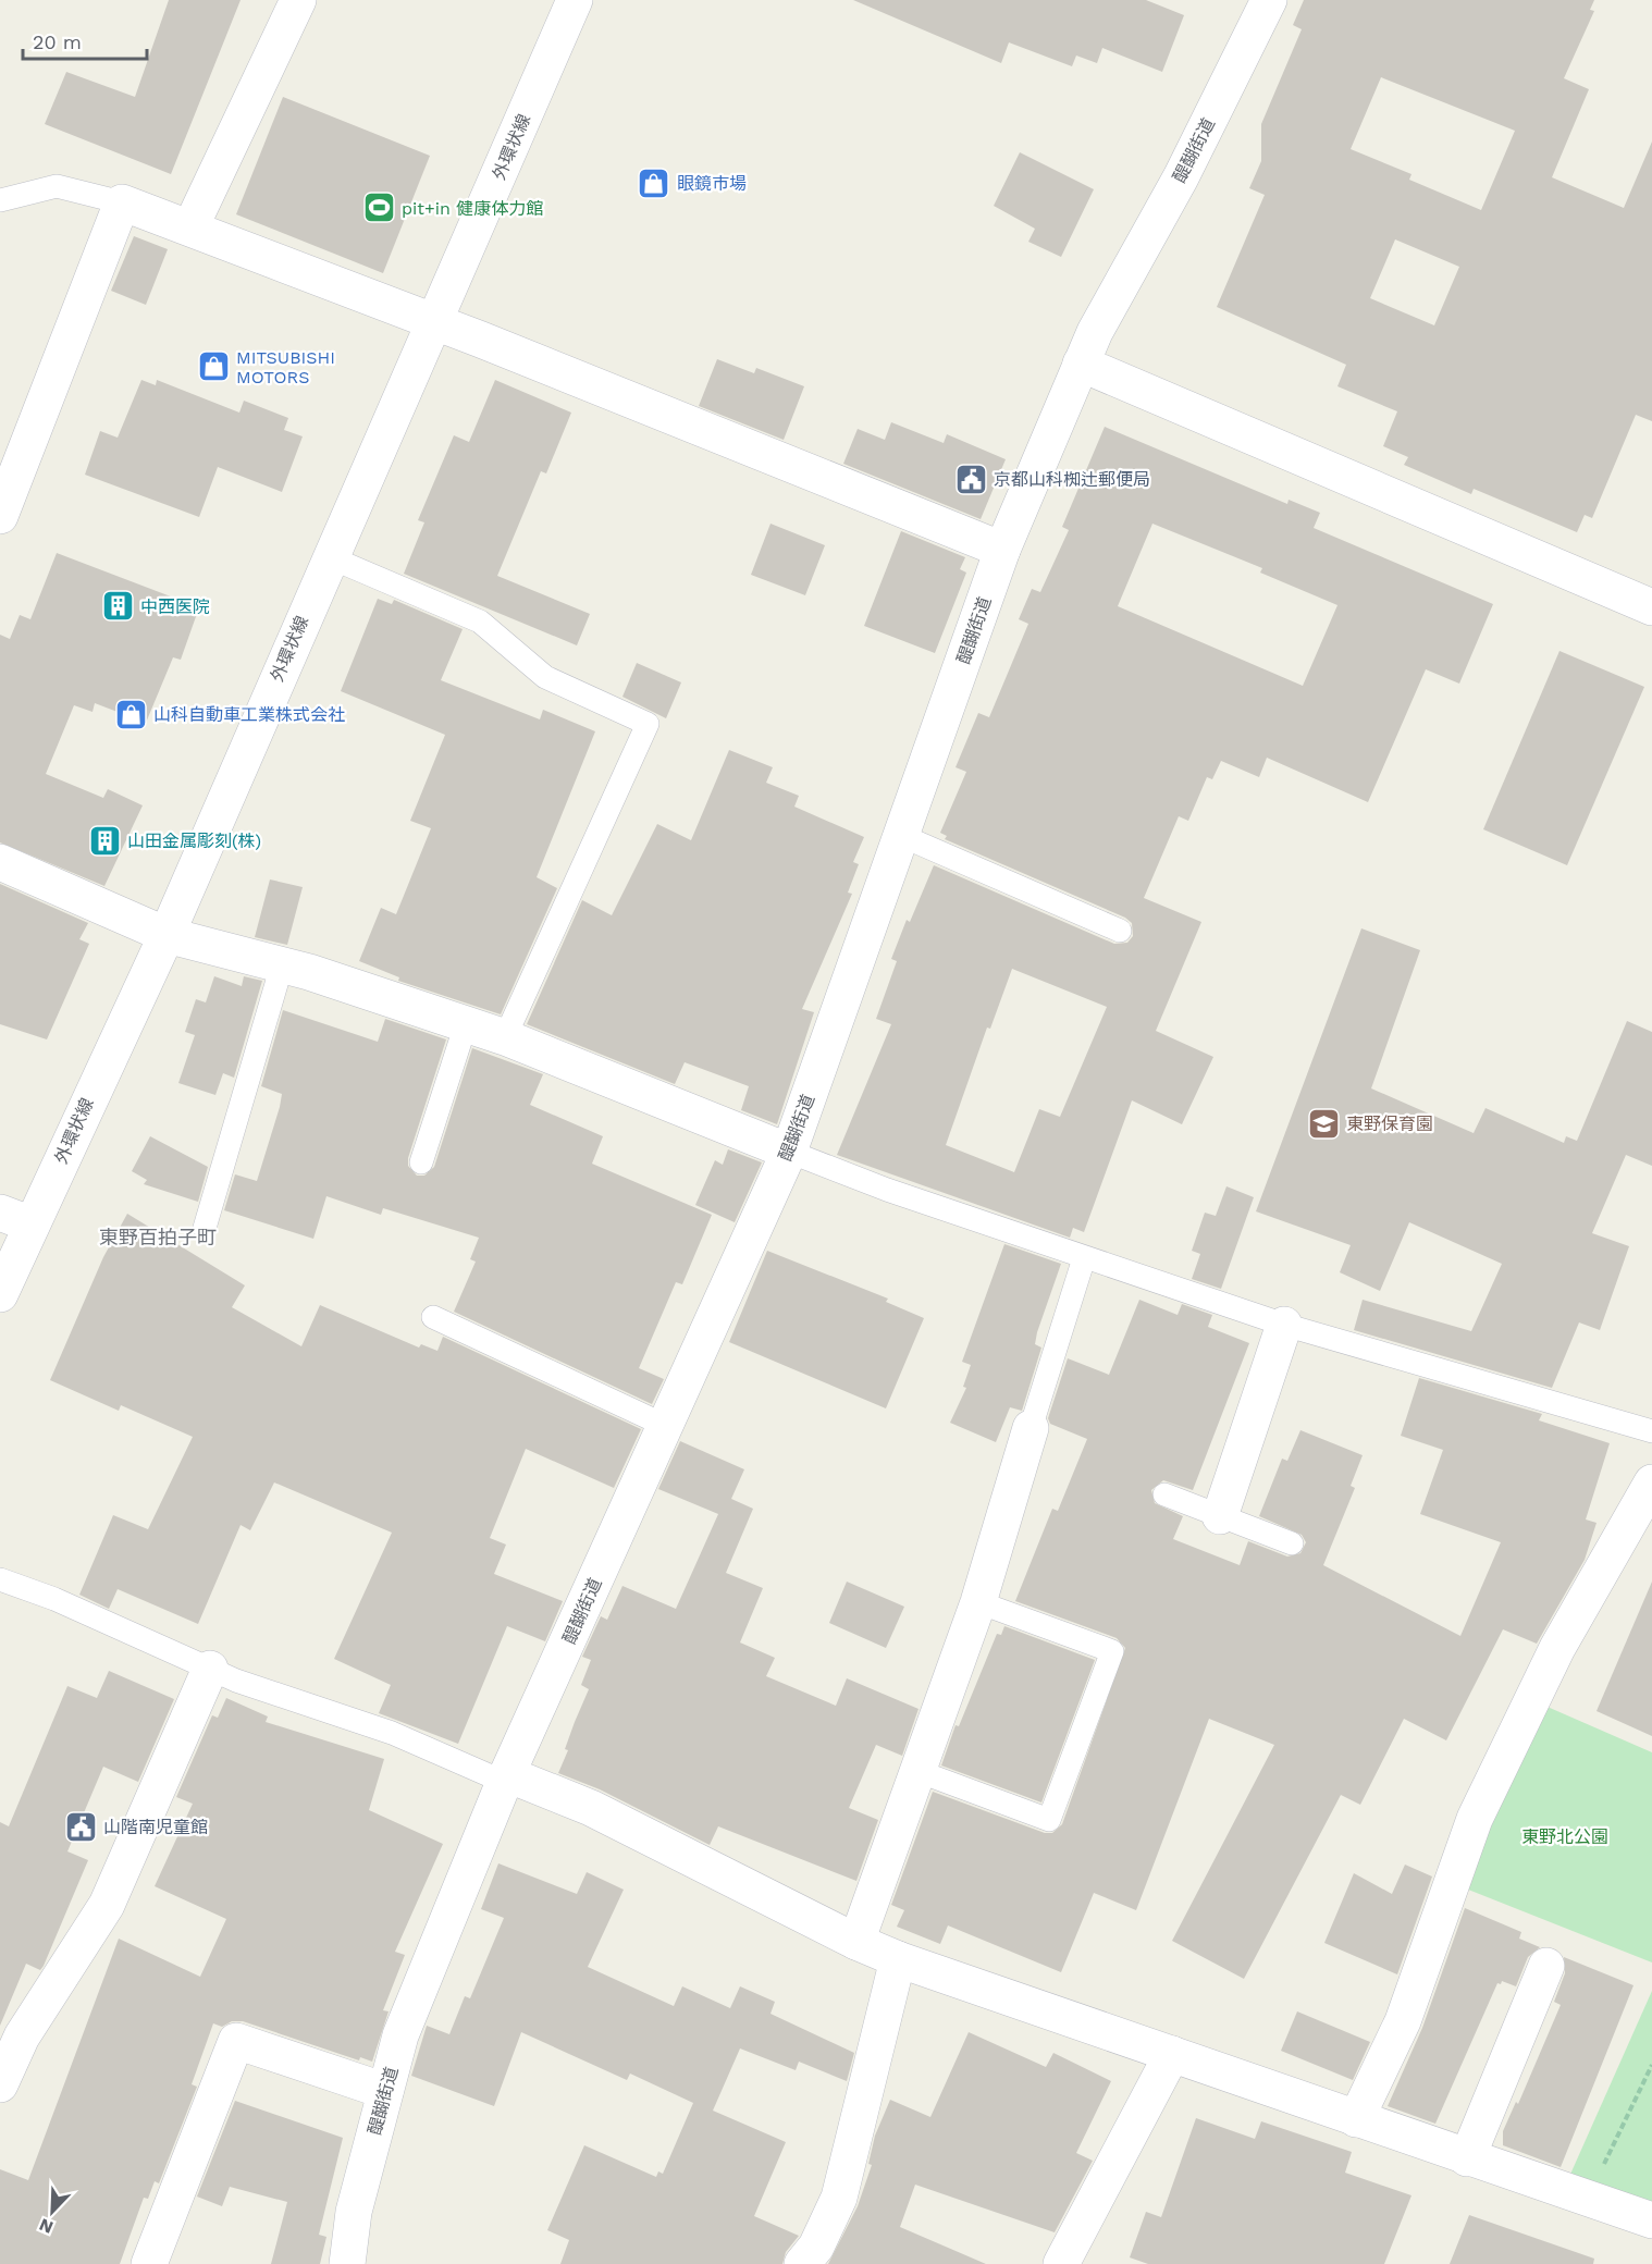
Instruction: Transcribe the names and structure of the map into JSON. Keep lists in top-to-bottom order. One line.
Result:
{"streets":{"street":["外環状線","醍醐街道"]},"districts":["東野百拍子町"],"parks":["東野北公園"],"places":{"shop":["眼鏡市場","MITSUBISHI MOTORS","山科自動車工業株式会社"],"sports":["pit+in 健康体力館"],"public building":["京都山科椥辻郵便局","山階南児童館"],"building":["中西医院","山田金属彫刻(株)"],"school or university":["東野保育園"]},"scale_bar":"20 m","north":"bottom left"}
